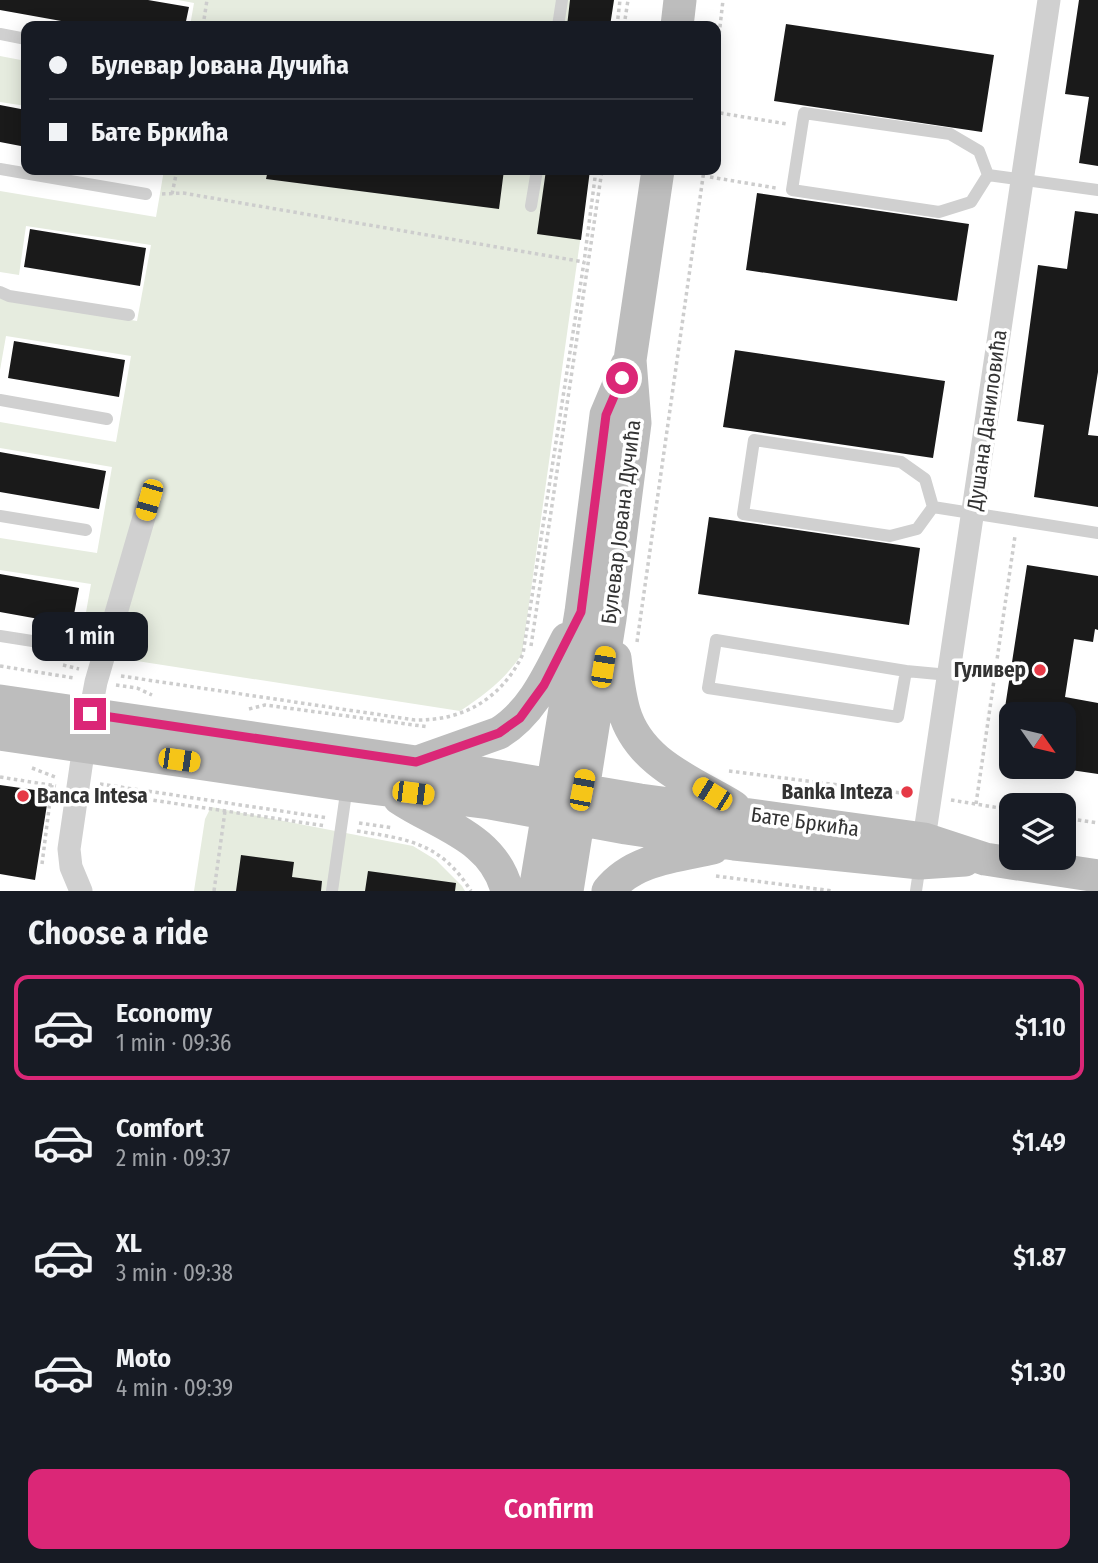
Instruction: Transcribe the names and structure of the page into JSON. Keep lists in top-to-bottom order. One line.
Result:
{"streets":{"street":["Душана Даниловића","Булевар Јована Дучића","Бате Бркића"]},"crossings":[["Душана Даниловића","Бате Бркића"],["Булевар Јована Дучића","Бате Бркића"]],"places":["Гуливер","Banka Inteza","Banca Intesa"],"north":"bottom right","page":{"banner":["Булевар Јована Дучића","Бате Бркића"],"bubble":"1 min","heading":"Choose a ride","list":[{"name":"Economy","note":"1 min · 09:36","value":"$1.10"},{"name":"Comfort","note":"2 min · 09:37","value":"$1.49"},{"name":"XL","note":"3 min · 09:38","value":"$1.87"},{"name":"Moto","note":"4 min · 09:39","value":"$1.30"}],"buttons":"Confirm"}}
